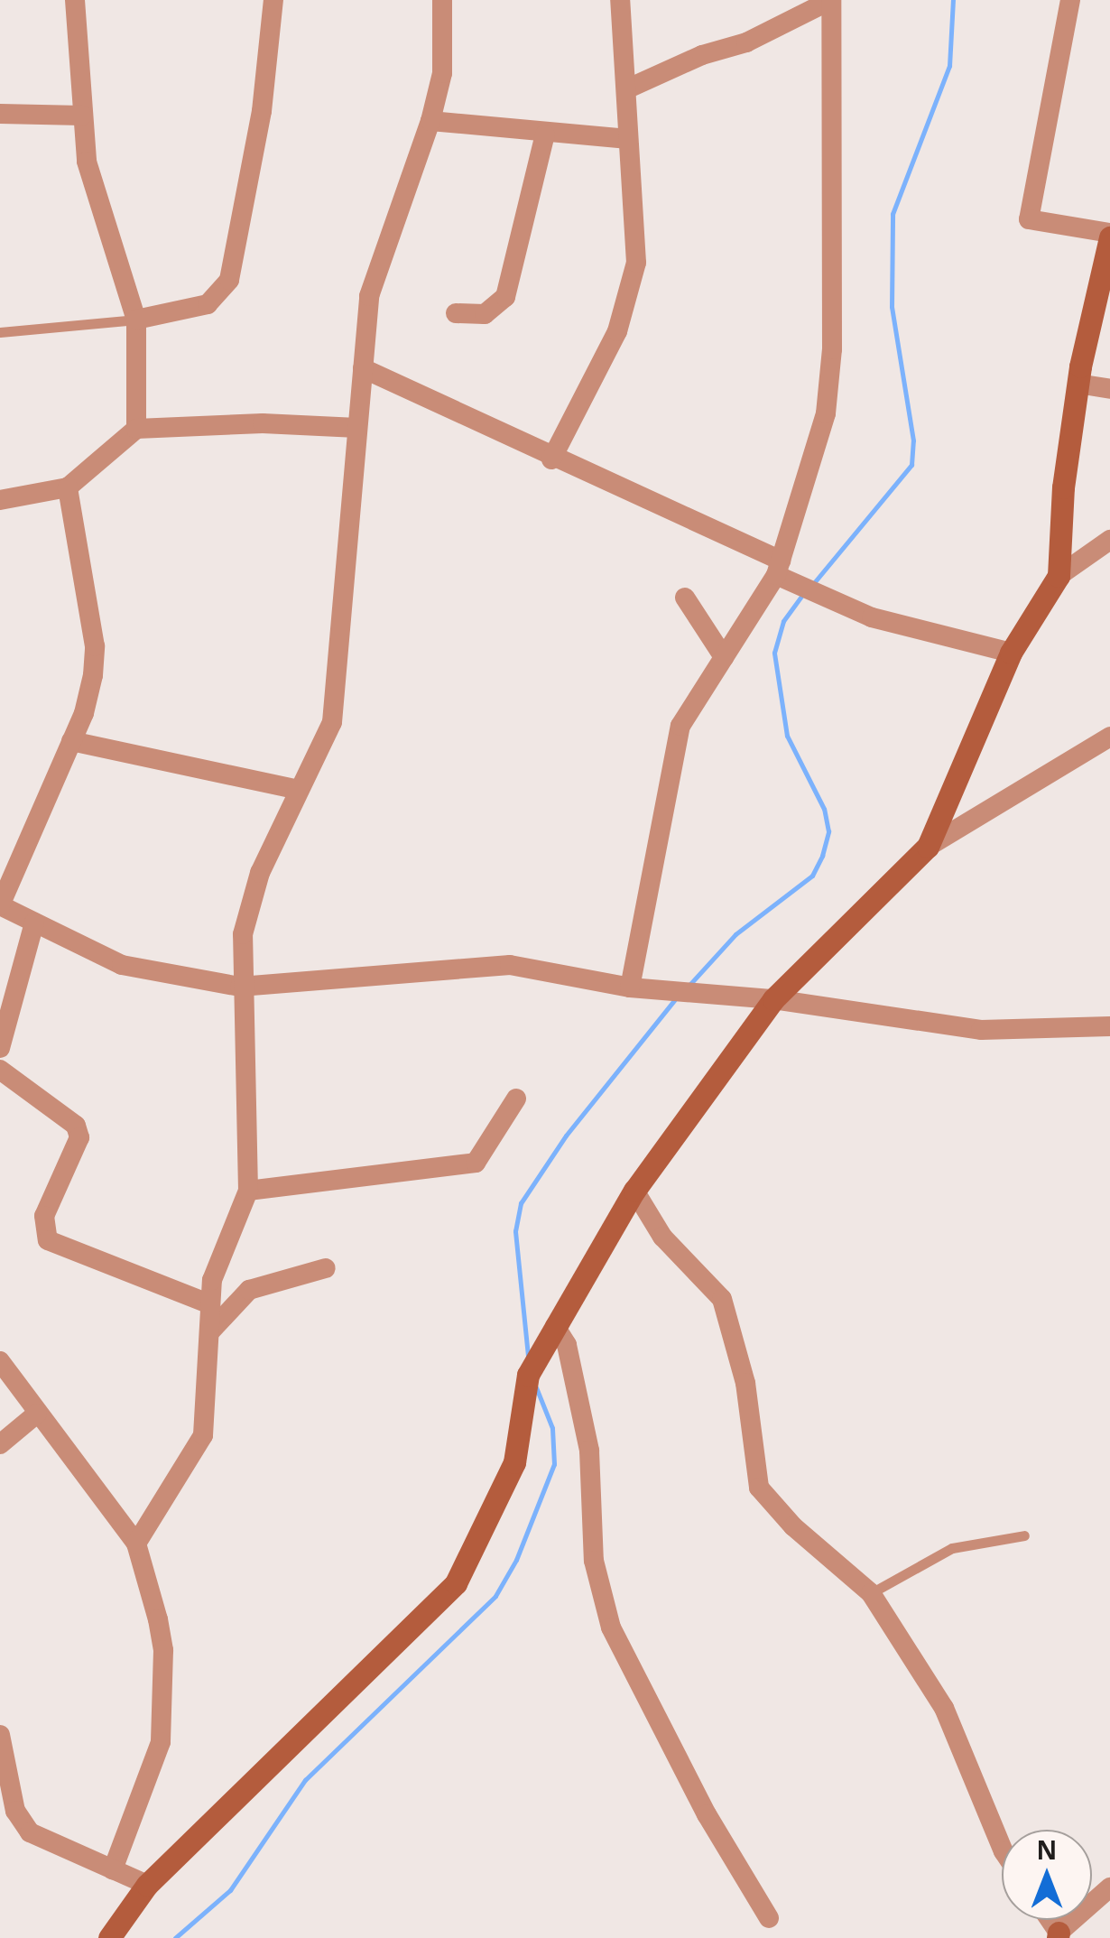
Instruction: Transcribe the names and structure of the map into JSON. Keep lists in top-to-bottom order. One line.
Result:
{"north":"top"}
